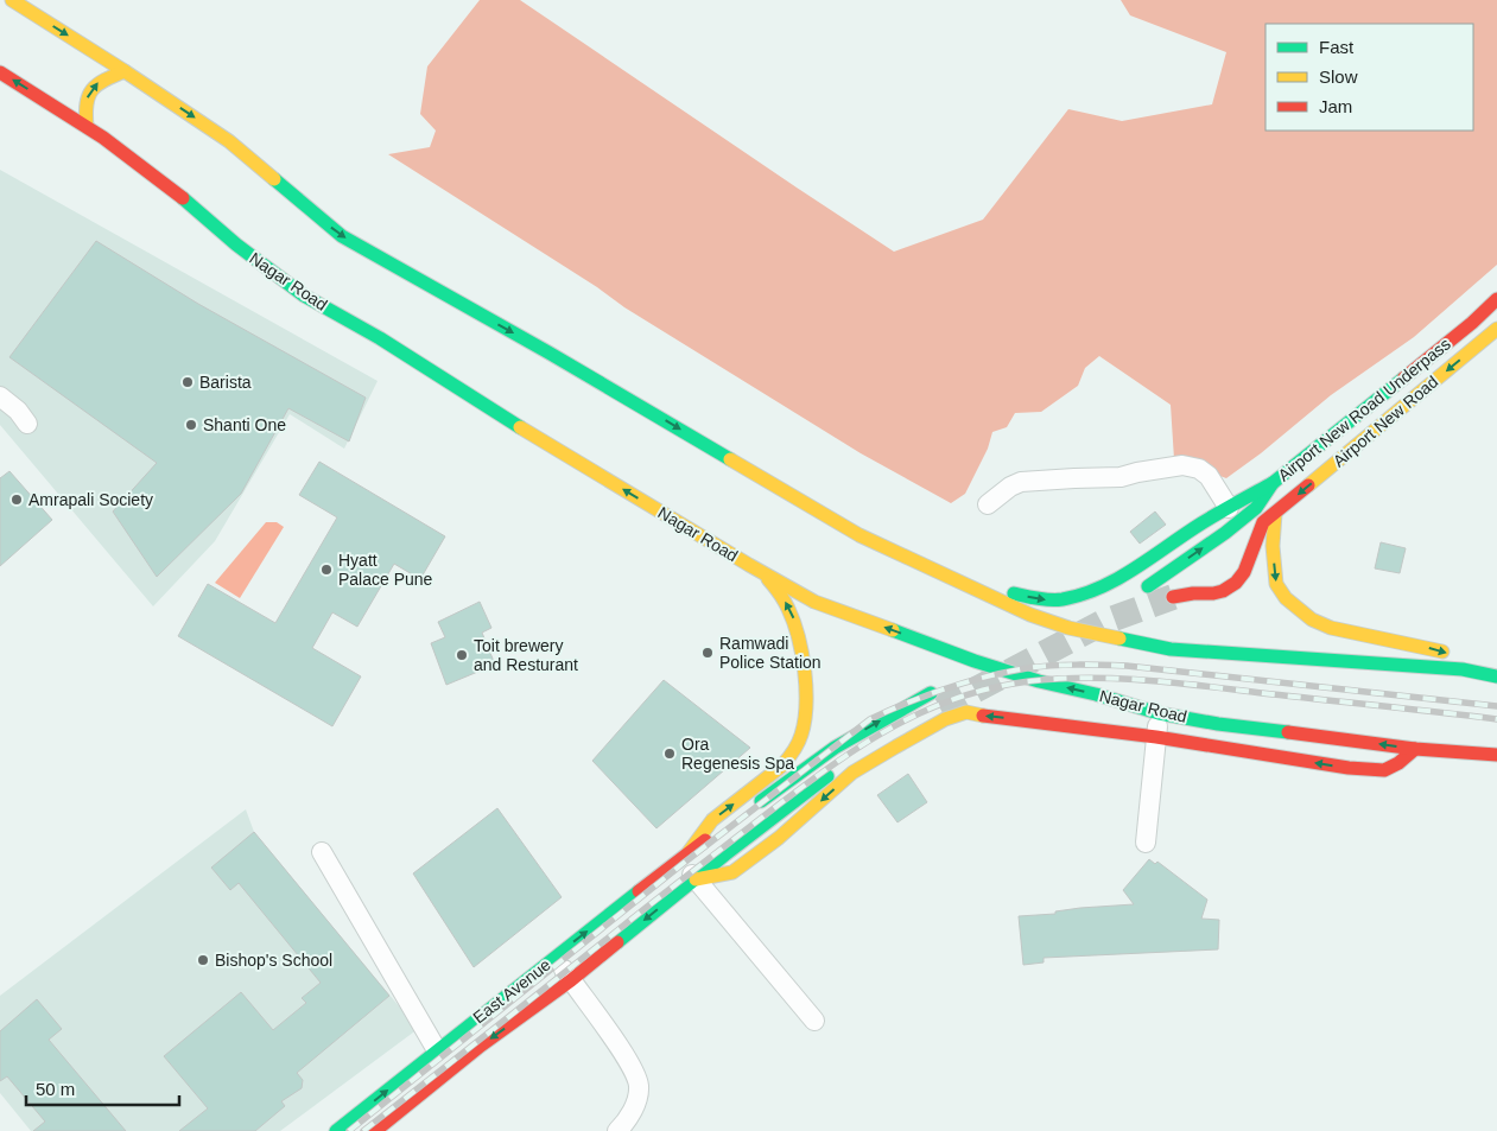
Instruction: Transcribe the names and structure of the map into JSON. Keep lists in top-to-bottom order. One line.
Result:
{"streets":{"main road":["Nagar Road","Airport New Road Underpass","Airport New Road","East Avenue"]},"one_way":["Airport New Road"],"places":["Barista","Shanti One","Amrapali Society","Hyatt Palace Pune","Ramwadi Police Station","Toit brewery and Resturant","Ora Regenesis Spa","Bishop's School"],"legend":["Fast","Slow","Jam"],"scale_bar":"50 m"}
